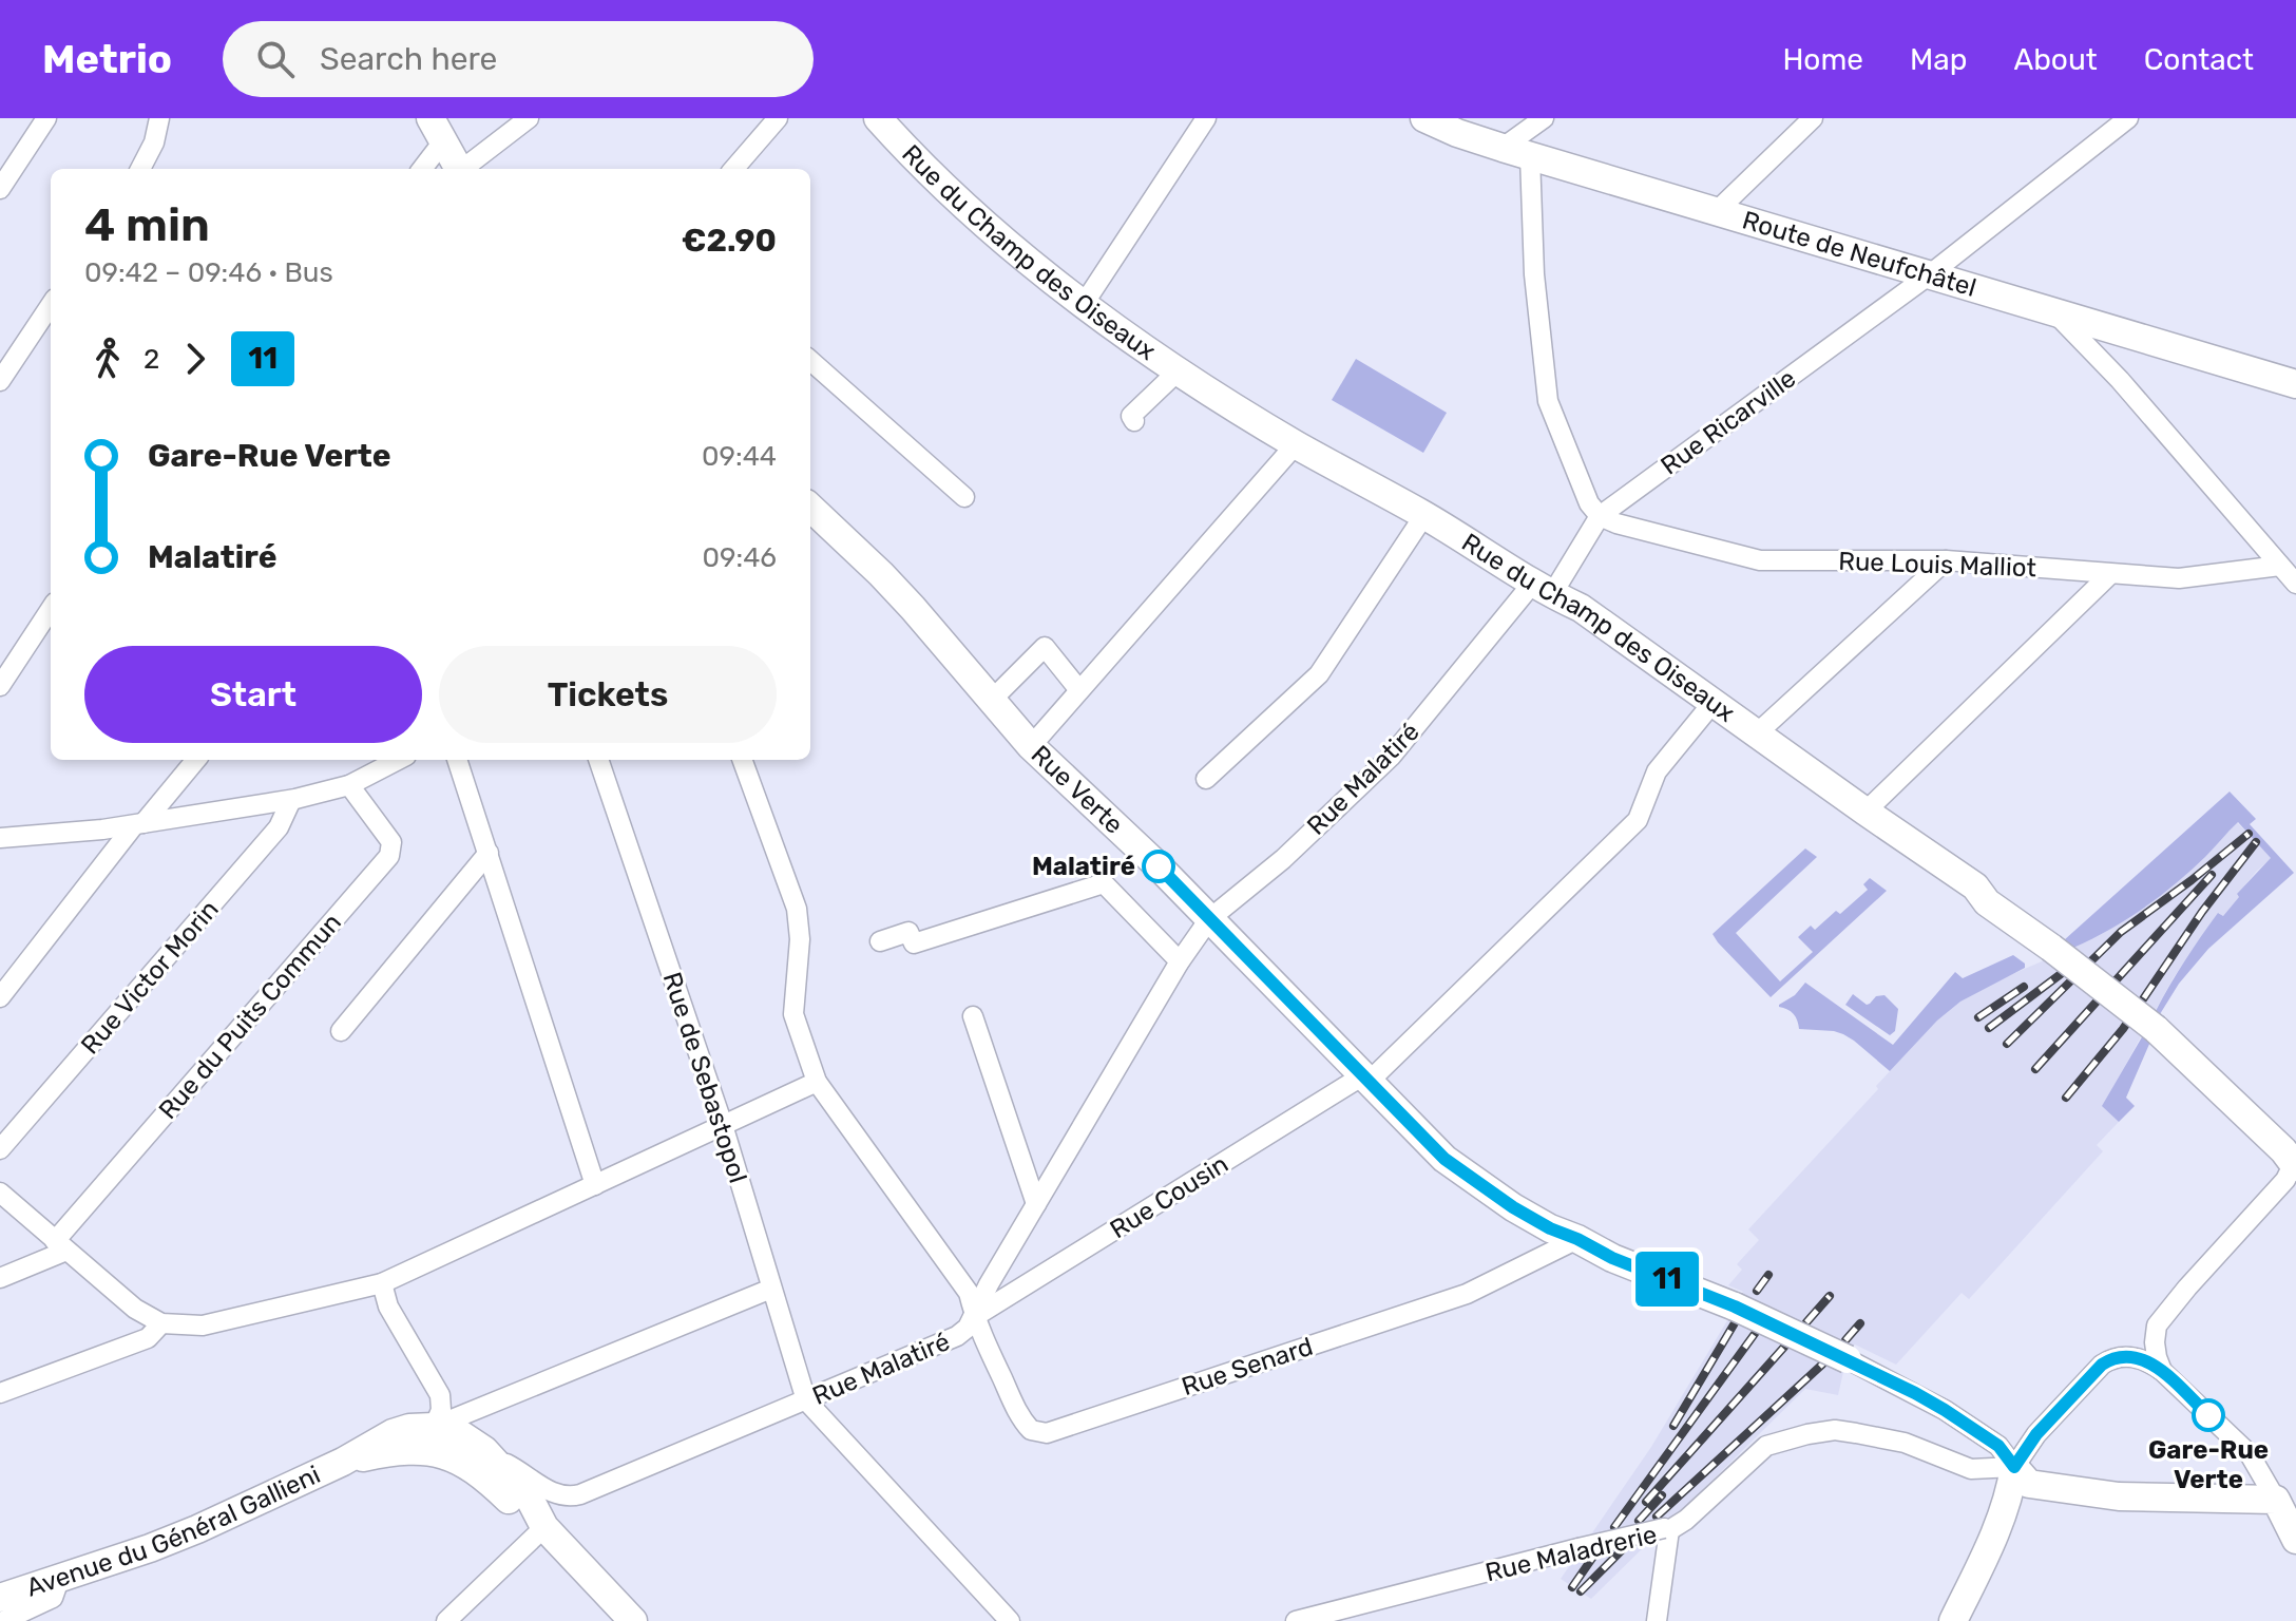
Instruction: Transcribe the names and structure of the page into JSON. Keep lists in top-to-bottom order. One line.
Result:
{"streets":{"street":["Rue du Champ des Oiseaux","Route de Neufchâtel","Rue Ricarville","Rue Louis Malliot","Rue Malatiré","Rue Verte","Rue Victor Morin","Rue du Puits Commun","Rue de Sebastopol","Rue Cousin","Rue Senard","Avenue du Général Gallieni","Rue Maladrerie"]},"crossings":[["Rue du Champ des Oiseaux","Rue Ricarville"],["Rue du Champ des Oiseaux","Rue Malatiré"],["Rue du Champ des Oiseaux","Rue Cousin"],["Route de Neufchâtel","Rue Ricarville"],["Rue Ricarville","Rue Louis Malliot"],["Rue Ricarville","Rue Malatiré"],["Rue Malatiré","Rue Verte"],["Rue Malatiré","Rue de Sebastopol"],["Rue Malatiré","Rue Cousin"],["Rue Malatiré","Rue Senard"],["Rue Verte","Rue Cousin"],["Rue Verte","Rue Senard"],["Rue Cousin","Rue Senard"]],"places":["Malatiré","Gare-Rue Verte"],"lines":["bus line 11"],"page":{"header":"Metrio","search":"Search here","nav":["Home","Map","About","Contact"],"on_map":"11","heading":["4 min","09:42 – 09:46 · Bus","€2.90"],"legs":["2","11"],"list":[{"name":"Gare-Rue Verte","value":"09:44"},{"name":"Malatiré","value":"09:46"}],"buttons":["Start","Tickets"]}}
